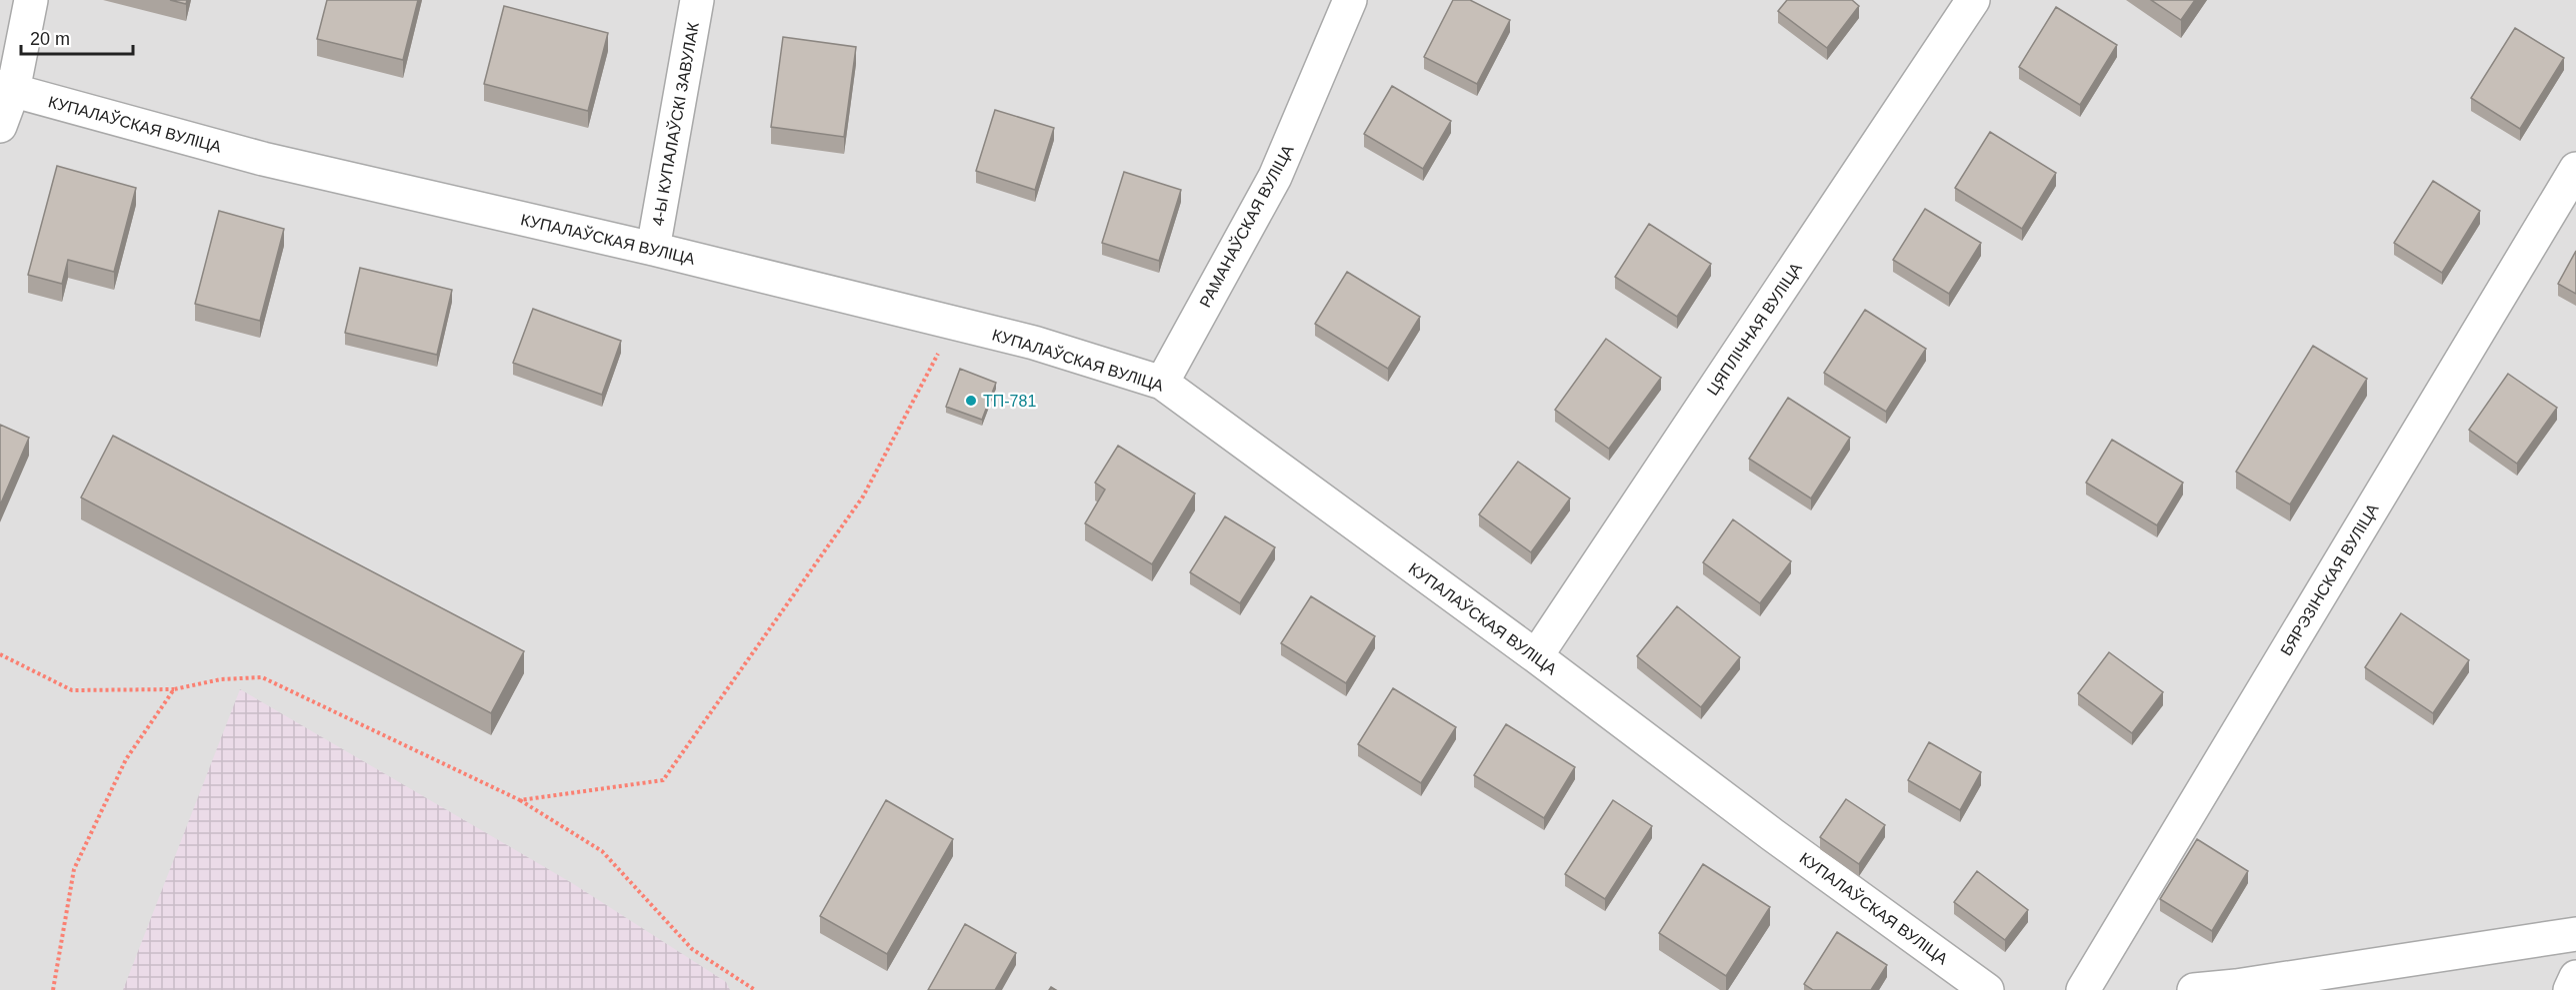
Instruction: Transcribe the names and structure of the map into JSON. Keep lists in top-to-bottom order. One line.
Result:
{"streets":{"street":["КУПАЛАЎСКАЯ ВУЛІЦА","4-Ы КУПАЛАЎСКІ ЗАВУЛАК","РАМАНАЎСКАЯ ВУЛІЦА","ЦЯПЛІЧНАЯ ВУЛІЦА","БЯРЭЗІНСКАЯ ВУЛІЦА"]},"crossings":[["КУПАЛАЎСКАЯ ВУЛІЦА","4-Ы КУПАЛАЎСКІ ЗАВУЛАК"],["КУПАЛАЎСКАЯ ВУЛІЦА","РАМАНАЎСКАЯ ВУЛІЦА"],["КУПАЛАЎСКАЯ ВУЛІЦА","ЦЯПЛІЧНАЯ ВУЛІЦА"]],"places":["ТП-781"],"scale_bar":"20 m"}
